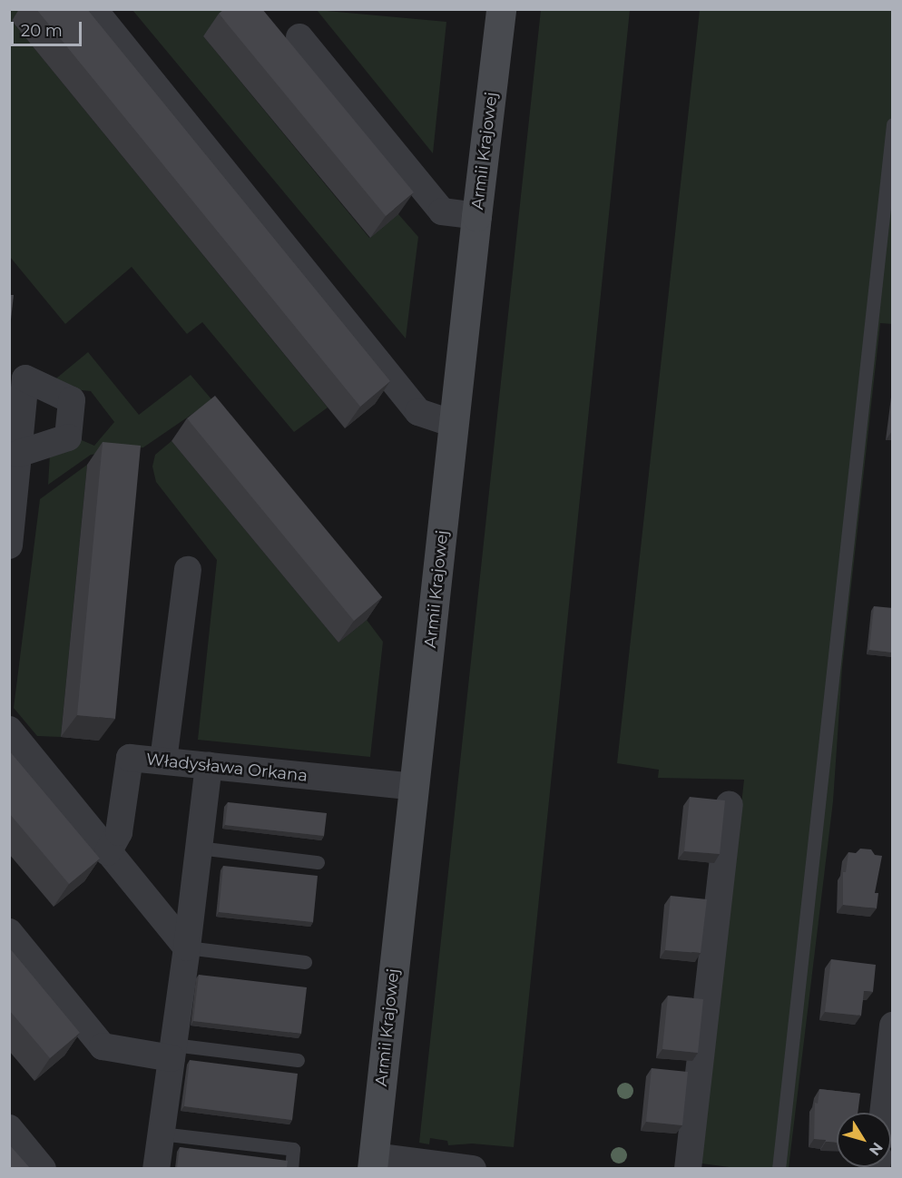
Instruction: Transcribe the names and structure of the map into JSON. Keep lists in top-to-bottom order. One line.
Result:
{"streets":{"street":["Armii Krajowej","Władysława Orkana"]},"crossings":[["Armii Krajowej","Władysława Orkana"]],"scale_bar":"20 m","north":"bottom right"}
